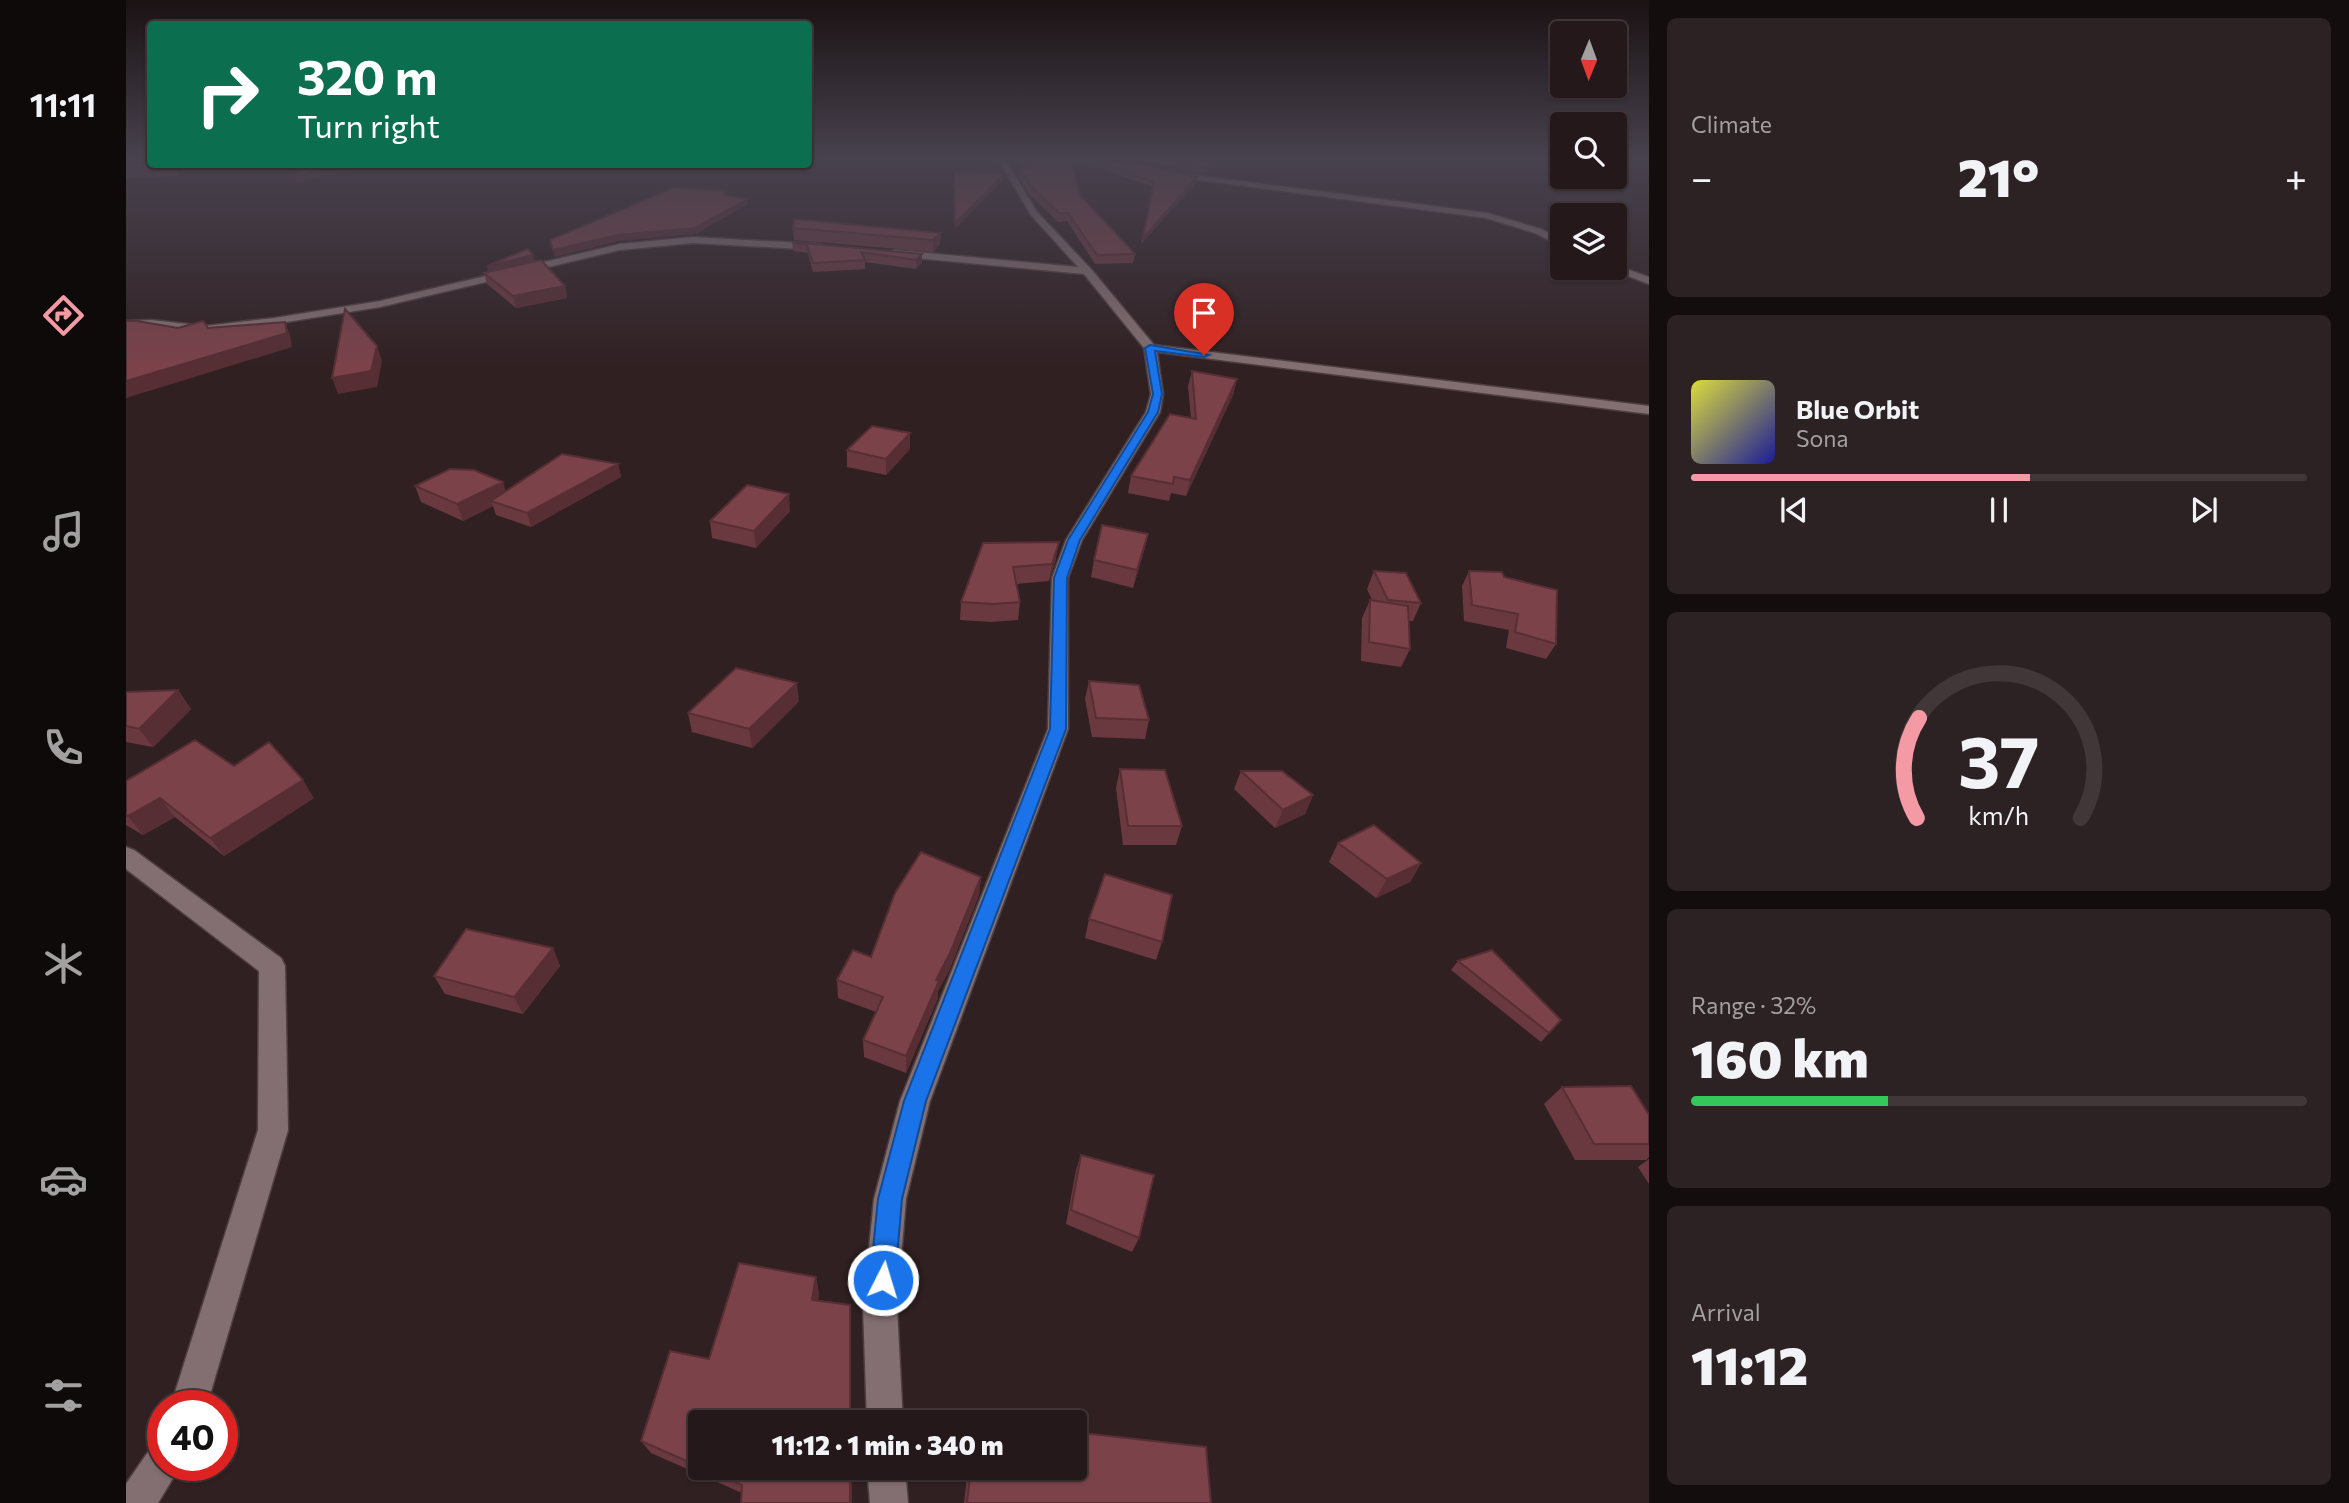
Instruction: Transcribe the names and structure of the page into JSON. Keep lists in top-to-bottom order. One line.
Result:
{"north":"bottom","page":{"tabs":"11:11","tile":["Climate",["Range · 32%","160 km"],["Arrival","11:12"]],"turn":["320 m","Turn right"],"heat":["−","21°","+"],"song":["Blue Orbit","Sona"],"limit":"40","trip":"11:12 · 1 min · 340 m","gauge":["37","km/h"]}}
